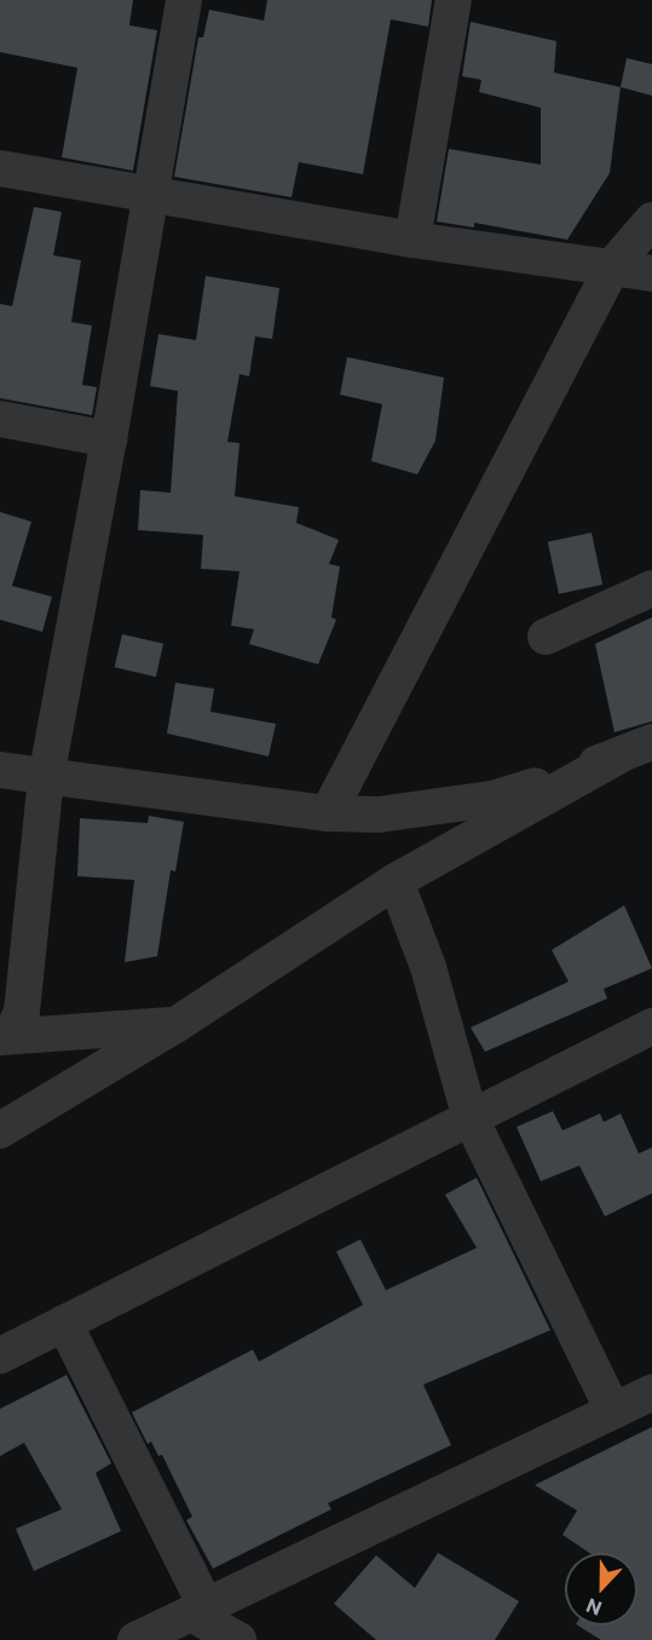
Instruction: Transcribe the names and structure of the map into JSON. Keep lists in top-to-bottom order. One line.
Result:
{"north":"bottom"}
